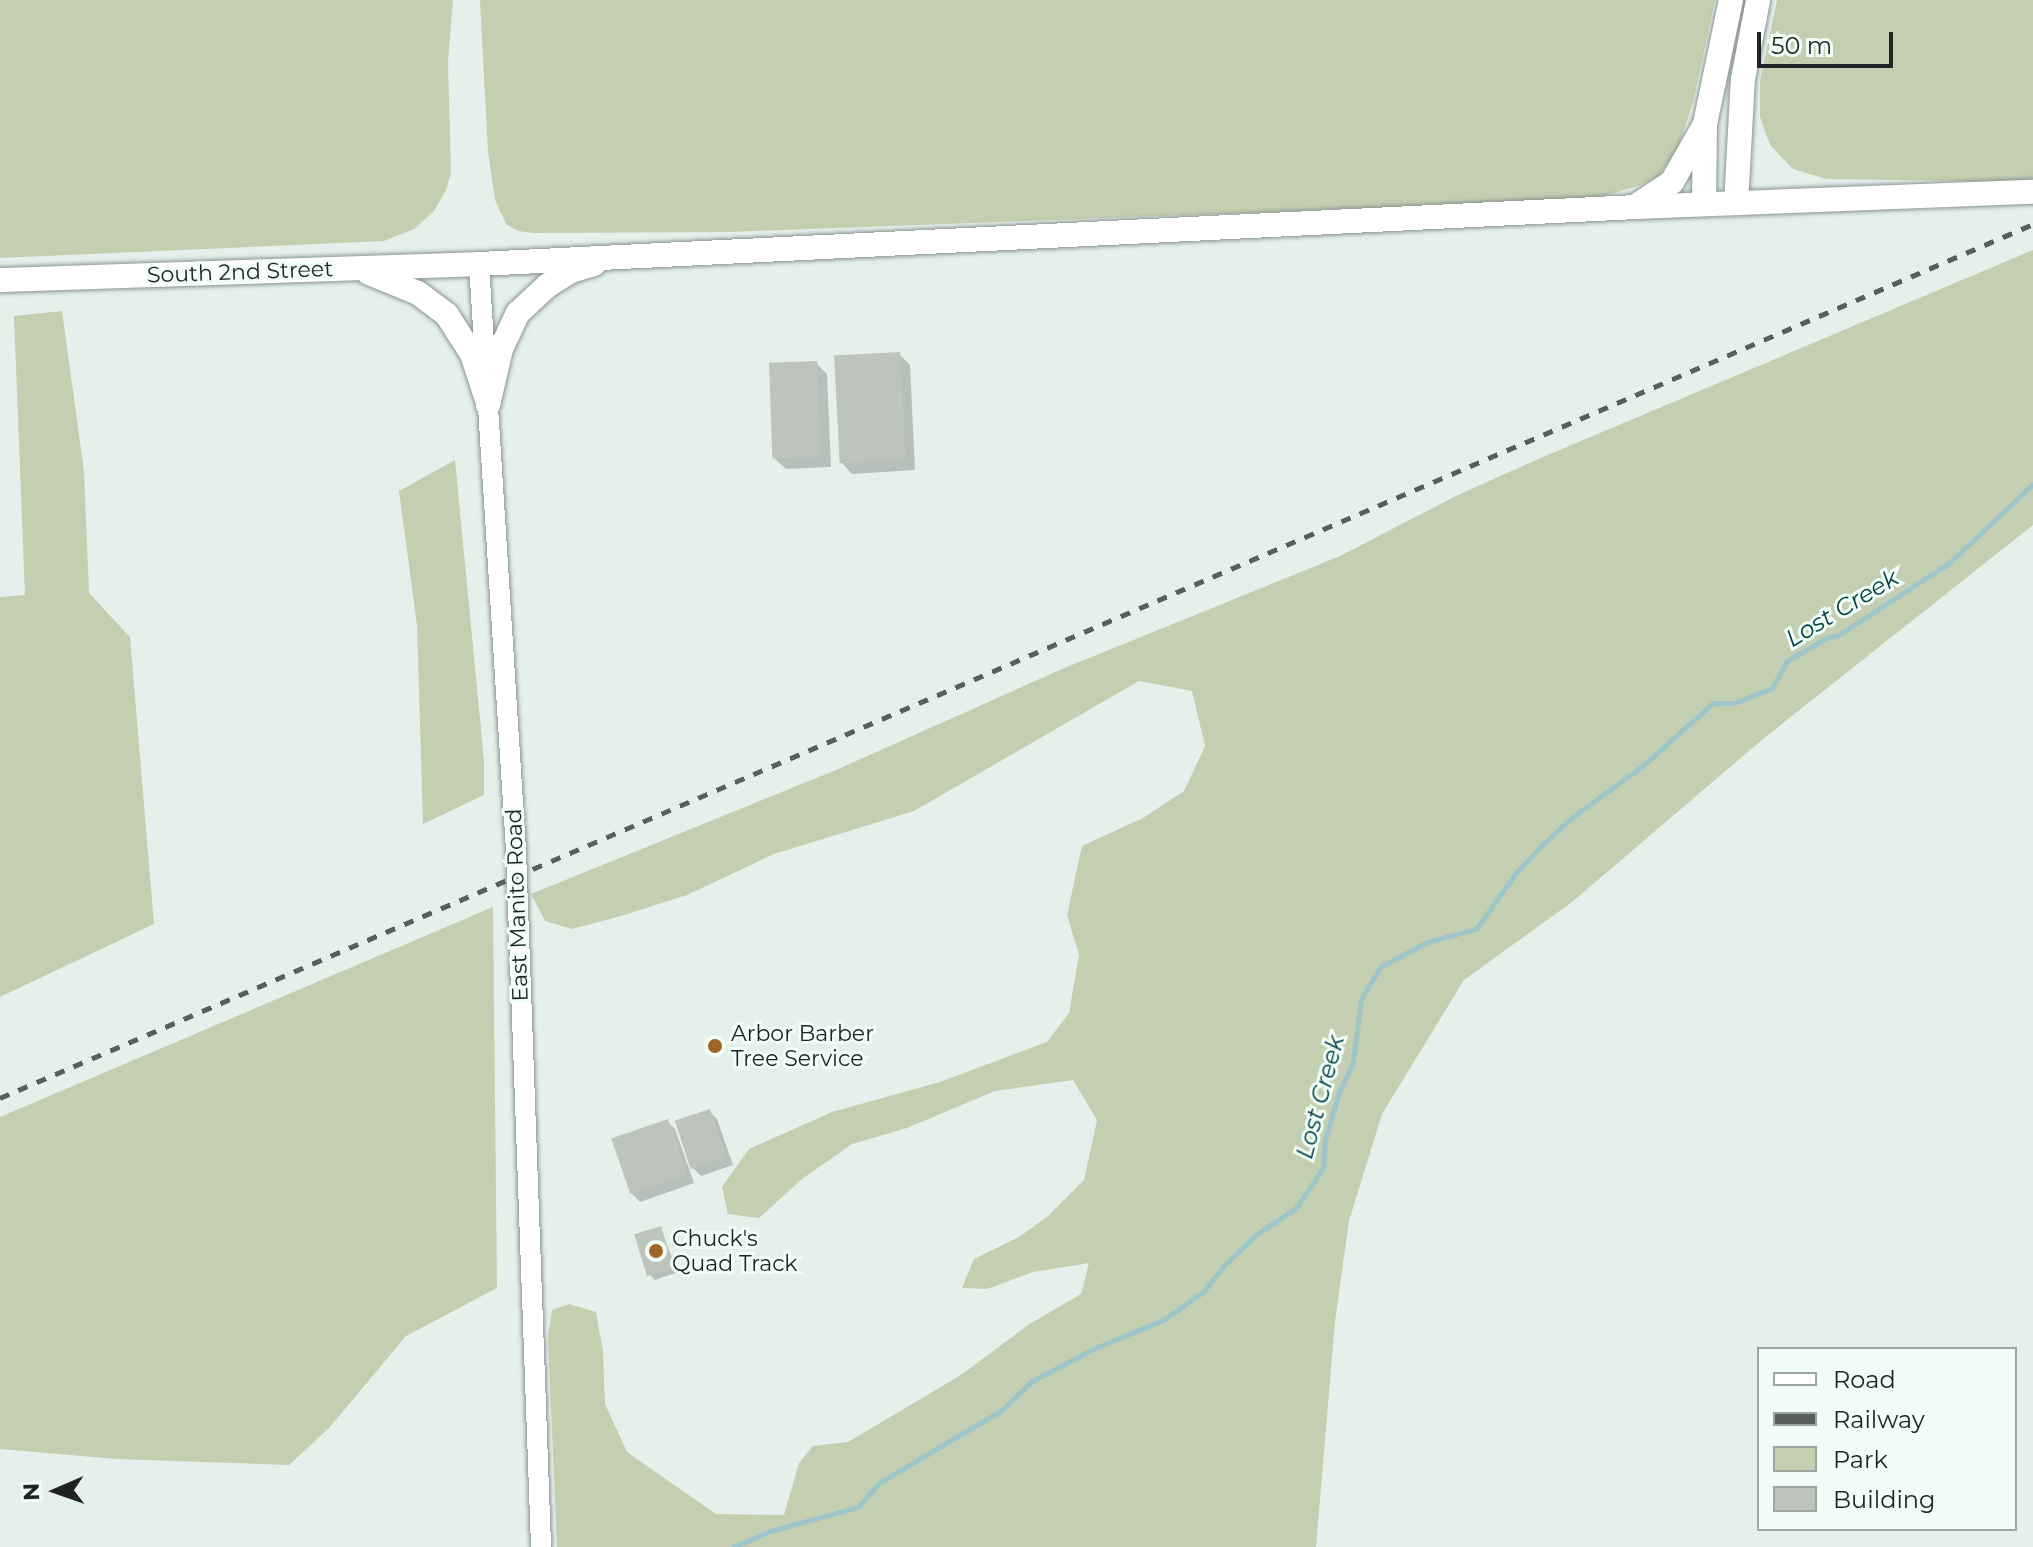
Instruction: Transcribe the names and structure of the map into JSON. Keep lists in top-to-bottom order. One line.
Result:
{"streets":{"main road":["South 2nd Street"],"street":["East Manito Road"]},"crossings":[["South 2nd Street","East Manito Road"]],"water":["Lost Creek"],"places":["Arbor Barber Tree Service","Chuck's Quad Track"],"legend":["Road","Railway","Park","Building"],"scale_bar":"50 m","north":"left"}
